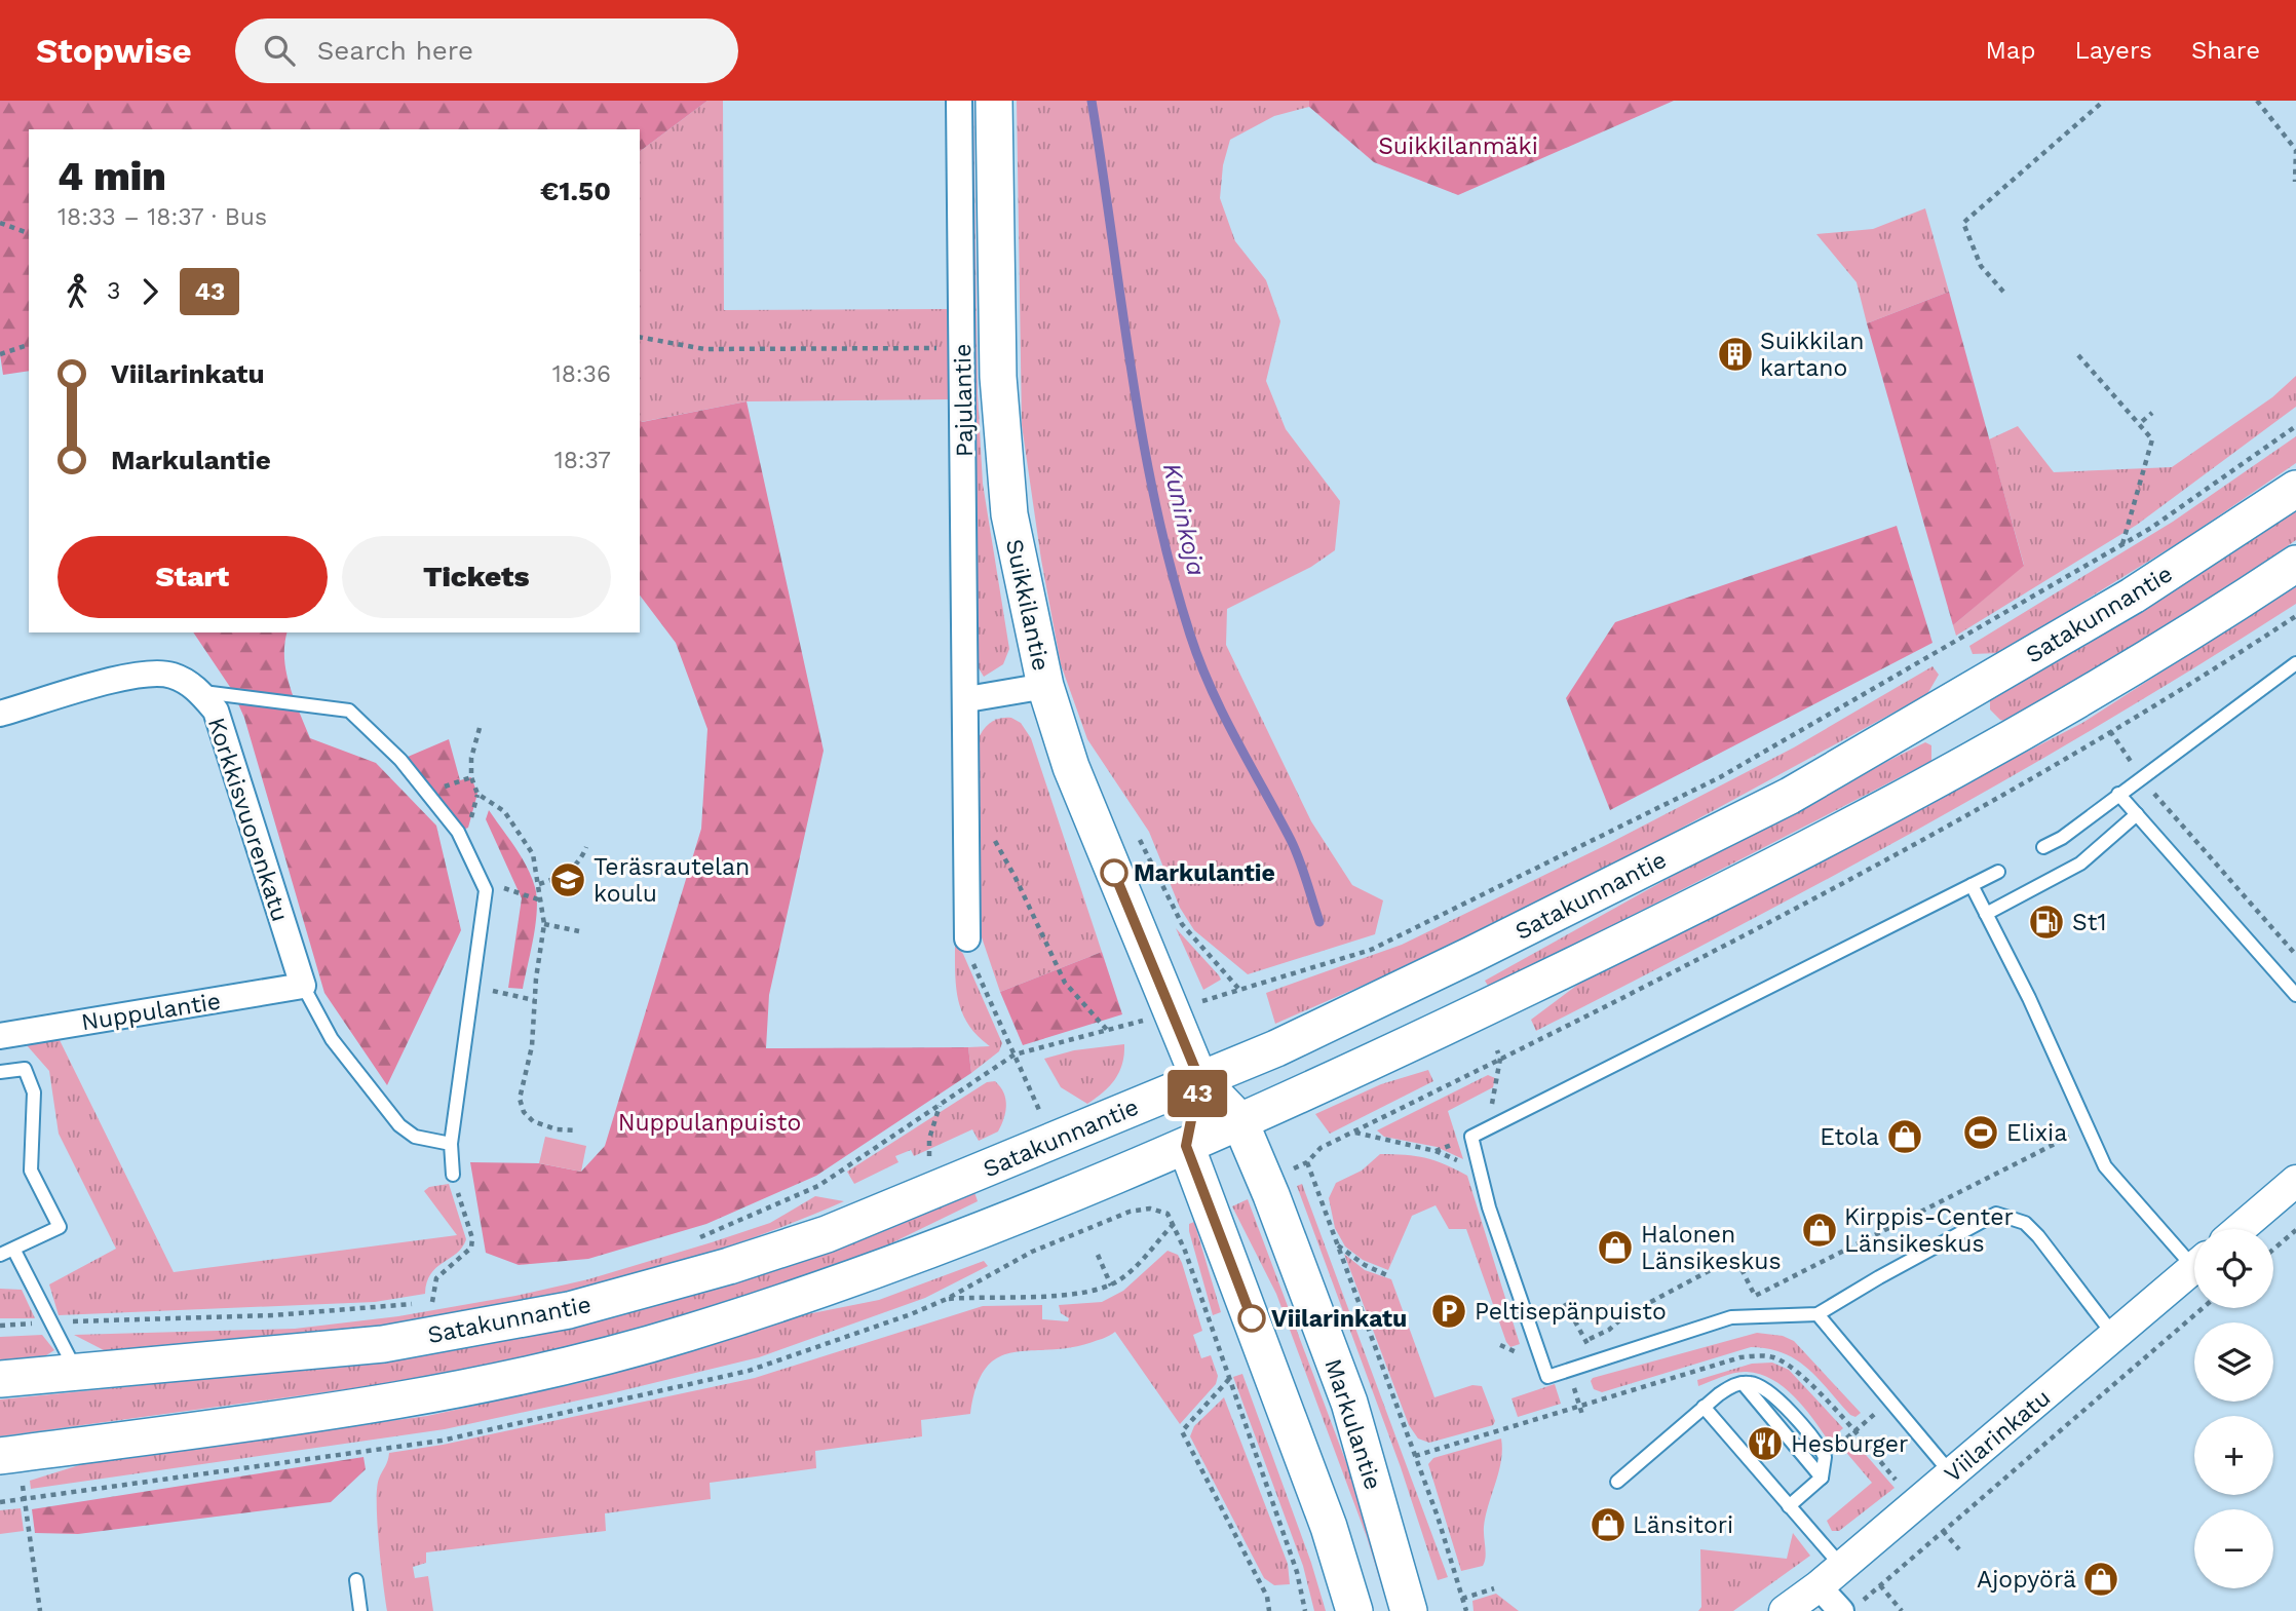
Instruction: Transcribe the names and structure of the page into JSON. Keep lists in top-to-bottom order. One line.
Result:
{"streets":{"main road":["Suikkilantie","Satakunnantie","Markulantie"],"street":["Pajulantie","Korkkisvuorenkatu","Nuppulantie","Viilarinkatu"]},"crossings":[["Suikkilantie","Satakunnantie"],["Korkkisvuorenkatu","Nuppulantie"]],"water":["Kuninkoja"],"parks":["Suikkilanmäki","Nuppulanpuisto"],"places":{"building":["Suikkilan kartano"],"other":["Markulantie","Viilarinkatu"],"school or university":["Teräsrautelan koulu"],"fuel station":["St1"],"sports":["Elixia"],"shop":["Etola","Kirppis-Center Länsikeskus","Halonen Länsikeskus","Länsitori","Ajopyörä"],"parking":["Peltisepänpuisto"],"restaurant":["Hesburger"]},"lines":["bus line 43"],"page":{"header":"Stopwise","search":"Search here","nav":["Map","Layers","Share"],"on_map":"43","heading":["4 min","18:33 – 18:37 · Bus","€1.50"],"legs":["3","43"],"list":[{"name":"Viilarinkatu","value":"18:36"},{"name":"Markulantie","value":"18:37"}],"buttons":["Start","Tickets"],"map_buttons":["+","−"]}}
